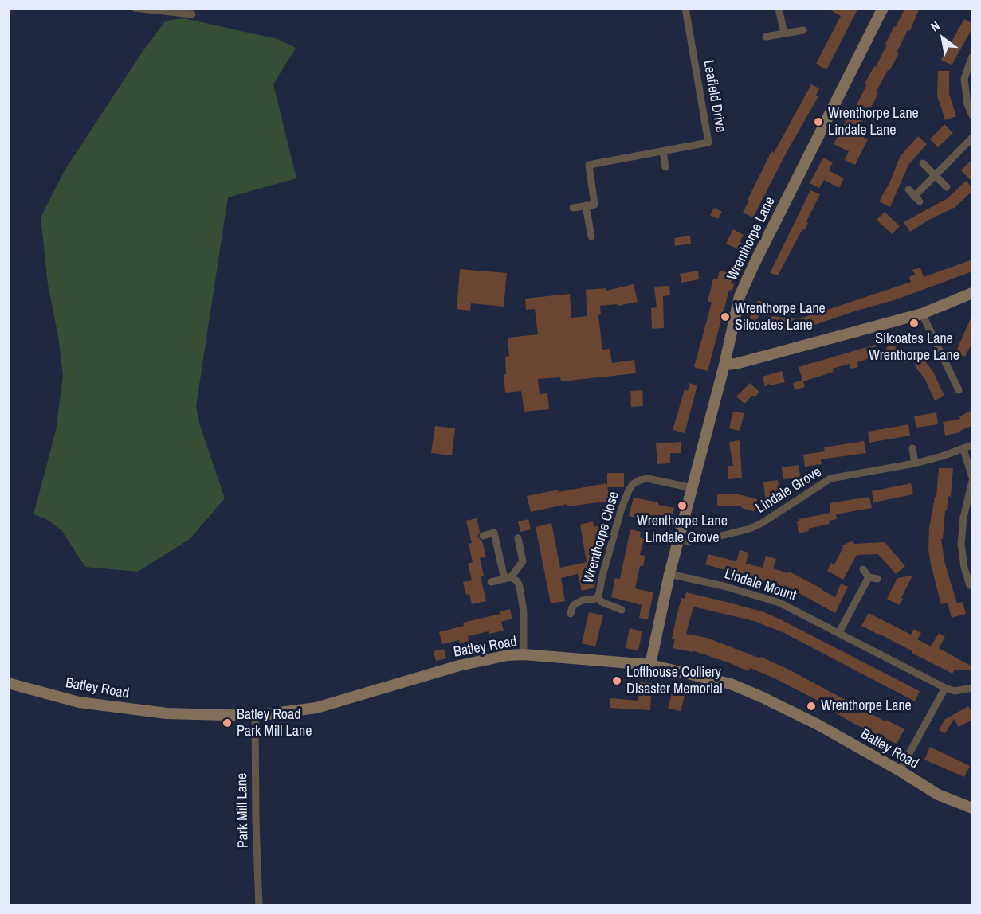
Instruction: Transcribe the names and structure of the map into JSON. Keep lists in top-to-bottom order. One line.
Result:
{"streets":{"street":["Leafield Drive","Wrenthorpe Lane","Lindale Grove","Wrenthorpe Close","Lindale Mount","Batley Road","Park Mill Lane"]},"crossings":[["Wrenthorpe Lane","Lindale Grove"],["Wrenthorpe Lane","Wrenthorpe Close"],["Wrenthorpe Lane","Lindale Mount"],["Wrenthorpe Lane","Batley Road"],["Batley Road","Park Mill Lane"]],"places":["Wrenthorpe Lane Lindale Lane","Wrenthorpe Lane Silcoates Lane","Silcoates Lane Wrenthorpe Lane","Wrenthorpe Lane Lindale Grove","Lofthouse Colliery Disaster Memorial","Wrenthorpe Lane","Batley Road Park Mill Lane"],"north":"top left"}
